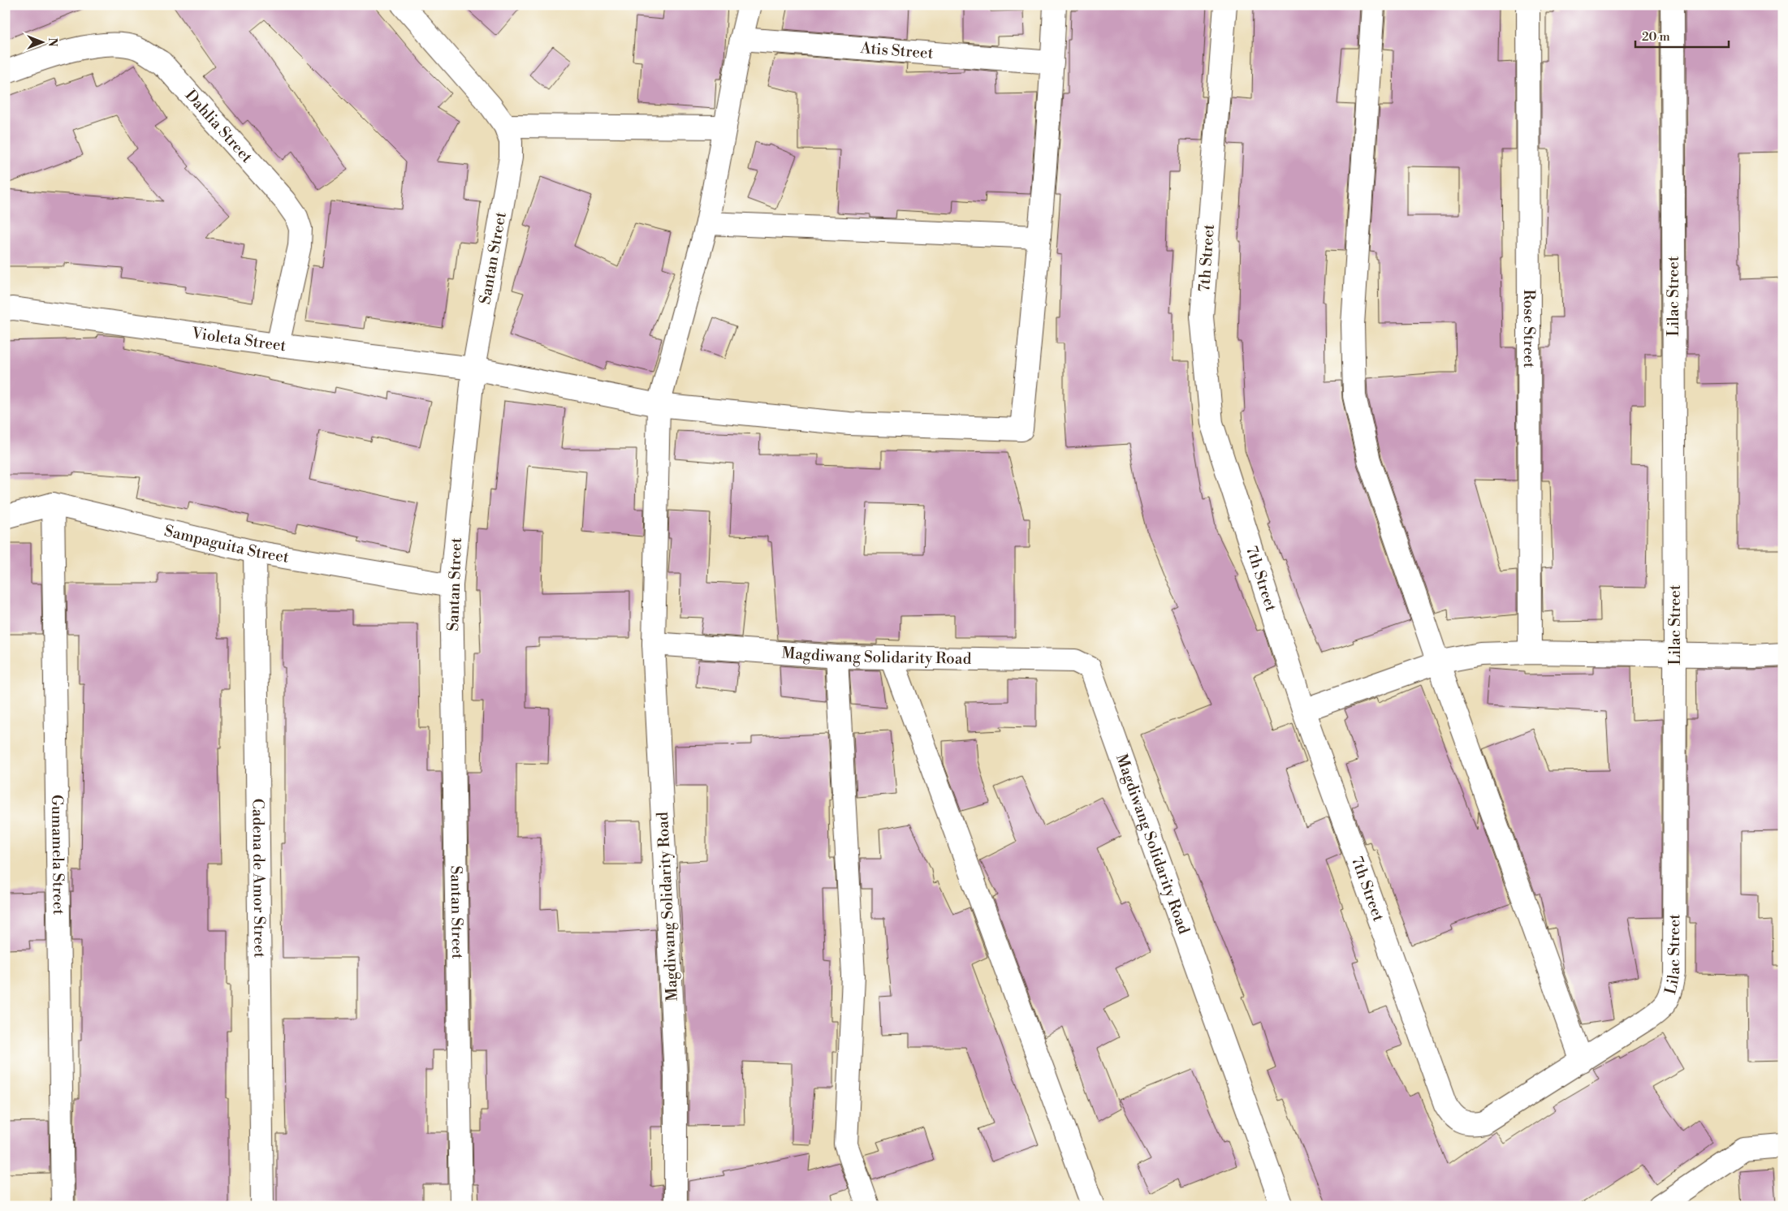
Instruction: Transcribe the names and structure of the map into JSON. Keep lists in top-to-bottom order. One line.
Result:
{"streets":{"street":["Atis Street","Dahlia Street","Santan Street","7th Street","Lilac Street","Rose Street","Violeta Street","Sampaguita Street","Magdiwang Solidarity Road","Gumamela Street","Cadena de Amor Street"]},"crossings":[["Dahlia Street","Violeta Street"],["Santan Street","Violeta Street"],["Santan Street","Sampaguita Street"],["7th Street","Lilac Street"],["Sampaguita Street","Gumamela Street"],["Sampaguita Street","Cadena de Amor Street"]],"scale_bar":"20 m","north":"right"}
